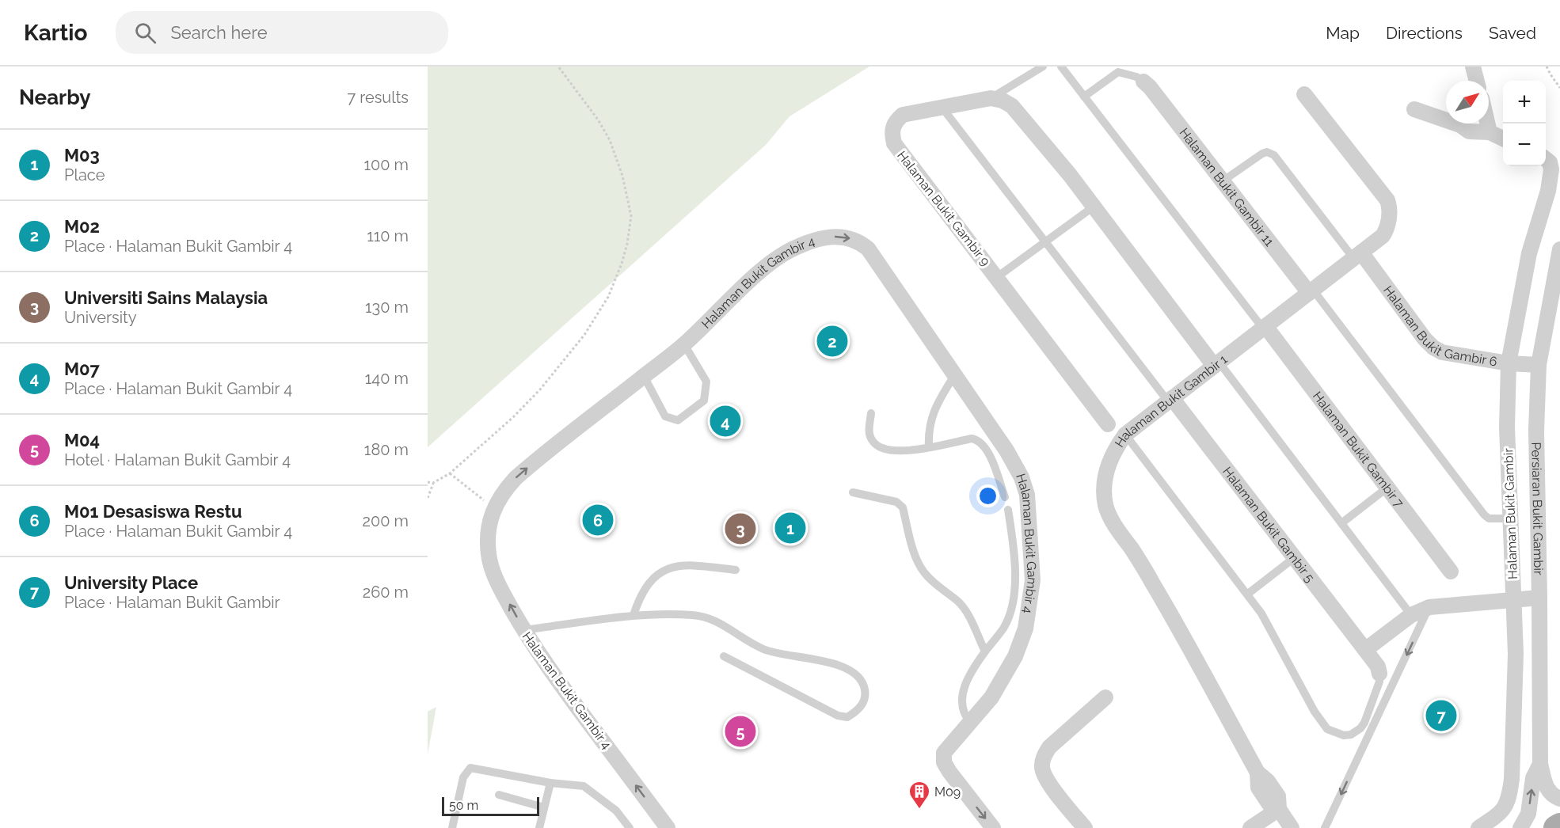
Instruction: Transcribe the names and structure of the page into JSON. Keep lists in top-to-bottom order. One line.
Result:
{"streets":{"street":["Halaman Bukit Gambir 11","Halaman Bukit Gambir 9","Halaman Bukit Gambir 4","Halaman Bukit Gambir 6","Halaman Bukit Gambir 1","Halaman Bukit Gambir 7","Persiaran Bukit Gambir","Halaman Bukit Gambir","Halaman Bukit Gambir 5"]},"crossings":[["Halaman Bukit Gambir 11","Halaman Bukit Gambir 1"],["Halaman Bukit Gambir 6","Halaman Bukit Gambir 1"],["Halaman Bukit Gambir 6","Persiaran Bukit Gambir"],["Halaman Bukit Gambir 6","Halaman Bukit Gambir"],["Halaman Bukit Gambir 1","Halaman Bukit Gambir 7"],["Halaman Bukit Gambir 1","Halaman Bukit Gambir 5"]],"places":{"building":["M09"]},"scale_bar":"50 m","north":"top right","page":{"header":"Kartio","search":"Search here","nav":["Map","Directions","Saved"],"heading":["Nearby","7 results"],"map_buttons":["+","−"],"list":[{"mark":"1","name":"M03","note":"Place","value":"100 m"},{"mark":"2","name":"M02","note":"Place · Halaman Bukit Gambir 4","value":"110 m"},{"mark":"3","name":"Universiti Sains Malaysia","note":"University","value":"130 m"},{"mark":"4","name":"M07","note":"Place · Halaman Bukit Gambir 4","value":"140 m"},{"mark":"5","name":"M04","note":"Hotel · Halaman Bukit Gambir 4","value":"180 m"},{"mark":"6","name":"M01 Desasiswa Restu","note":"Place · Halaman Bukit Gambir 4","value":"200 m"},{"mark":"7","name":"University Place","note":"Place · Halaman Bukit Gambir","value":"260 m"}],"pins":["2","4","6","1","3","7","5"],"scale":"50 m"}}
